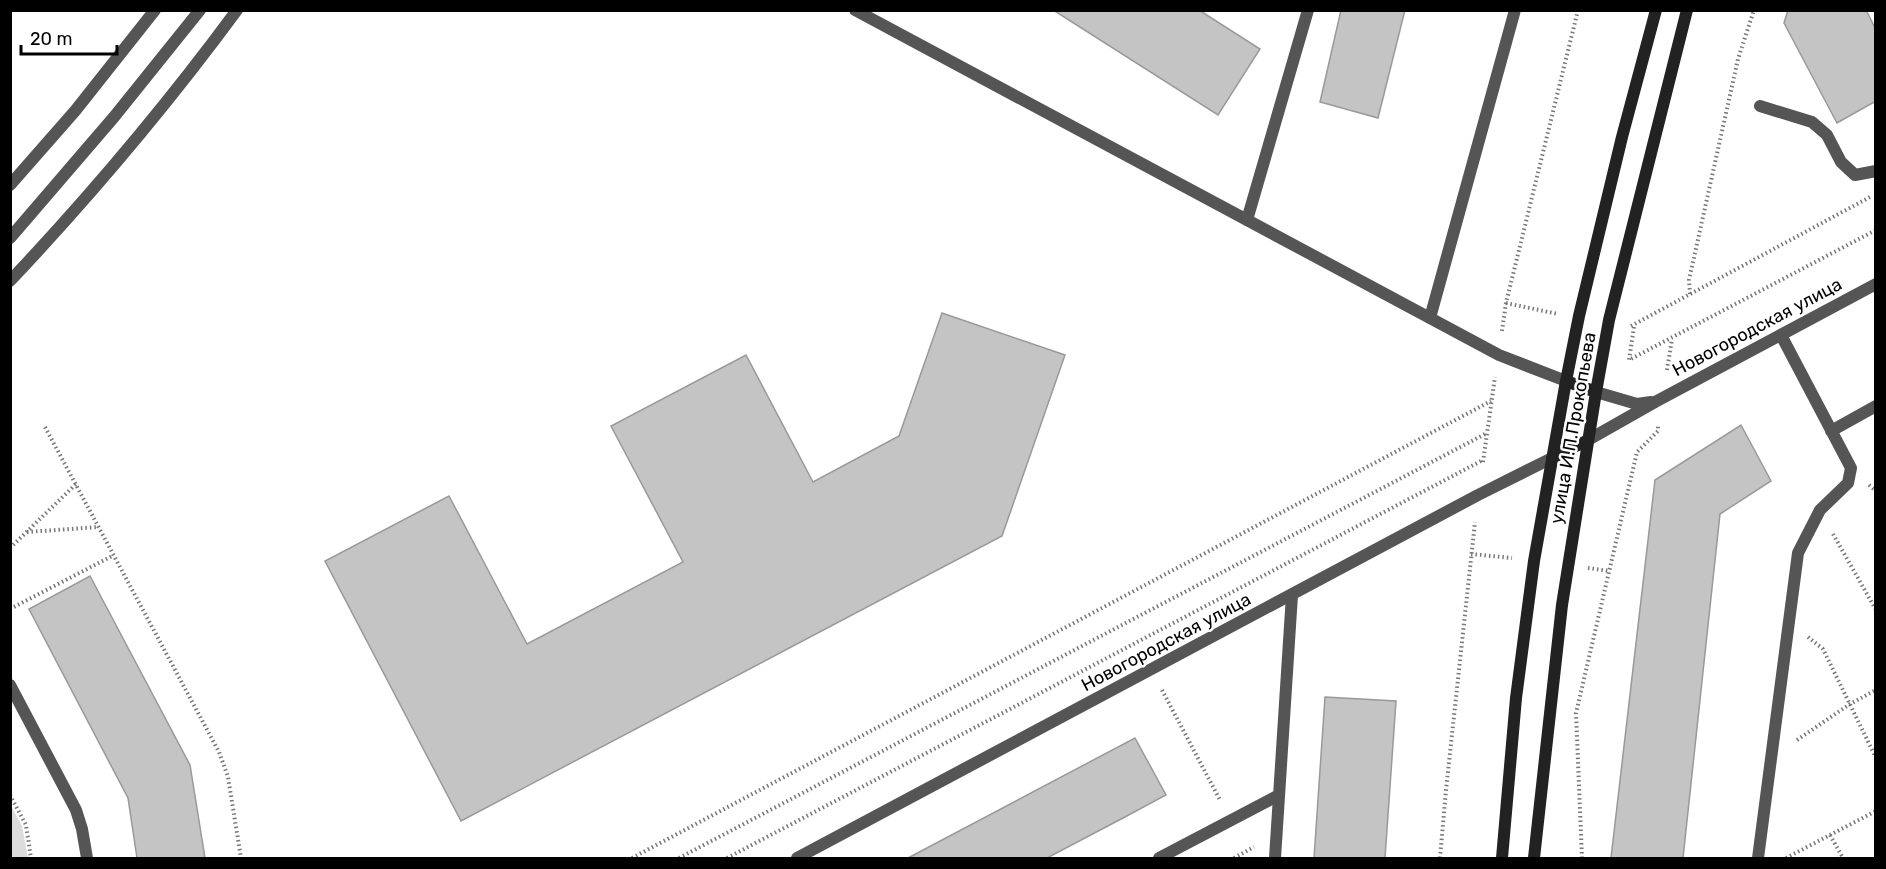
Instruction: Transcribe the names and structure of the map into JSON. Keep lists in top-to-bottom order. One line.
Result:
{"streets":{"street":["Новогородская улица","улица И.П.Прокопьева"]},"crossings":[["Новогородская улица","улица И.П.Прокопьева"]],"scale_bar":"20 m"}
